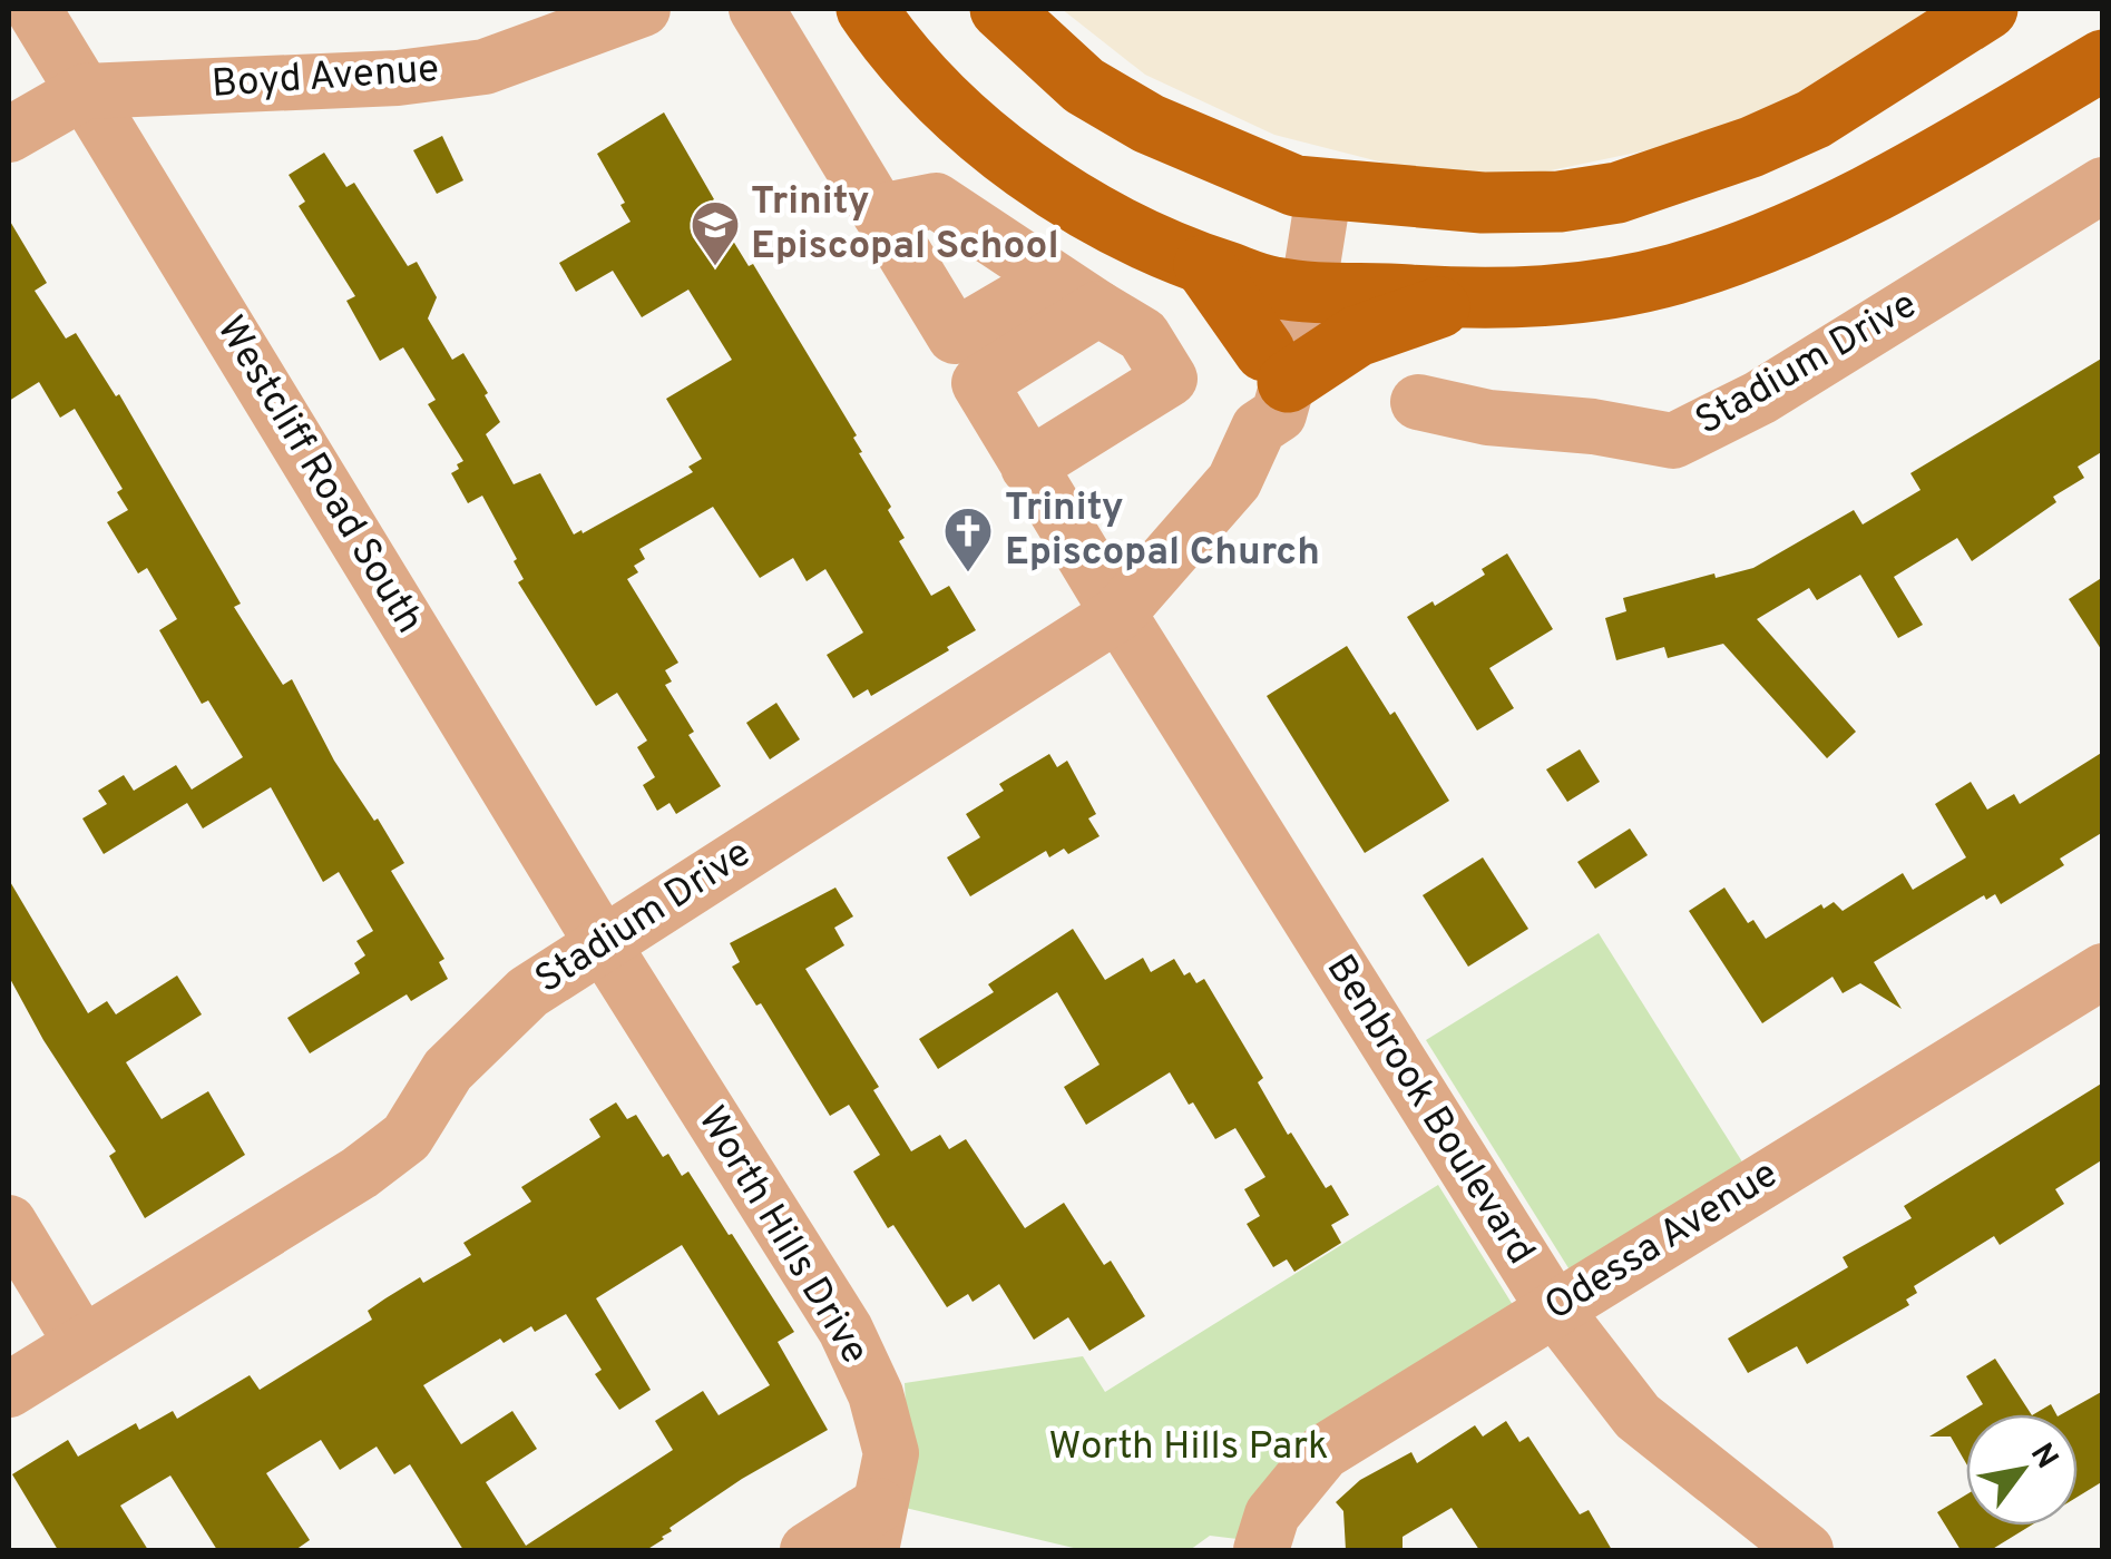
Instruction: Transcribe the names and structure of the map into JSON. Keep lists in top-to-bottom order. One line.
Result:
{"streets":{"street":["Boyd Avenue","Stadium Drive","Westcliff Road South","Benbrook Boulevard","Worth Hills Drive","Odessa Avenue"]},"crossings":[["Boyd Avenue","Westcliff Road South"],["Stadium Drive","Westcliff Road South"],["Stadium Drive","Benbrook Boulevard"],["Stadium Drive","Worth Hills Drive"],["Westcliff Road South","Worth Hills Drive"],["Benbrook Boulevard","Odessa Avenue"]],"parks":["Worth Hills Park"],"places":{"school or university":["Trinity Episcopal School"],"church":["Trinity Episcopal Church"]},"north":"top right"}
